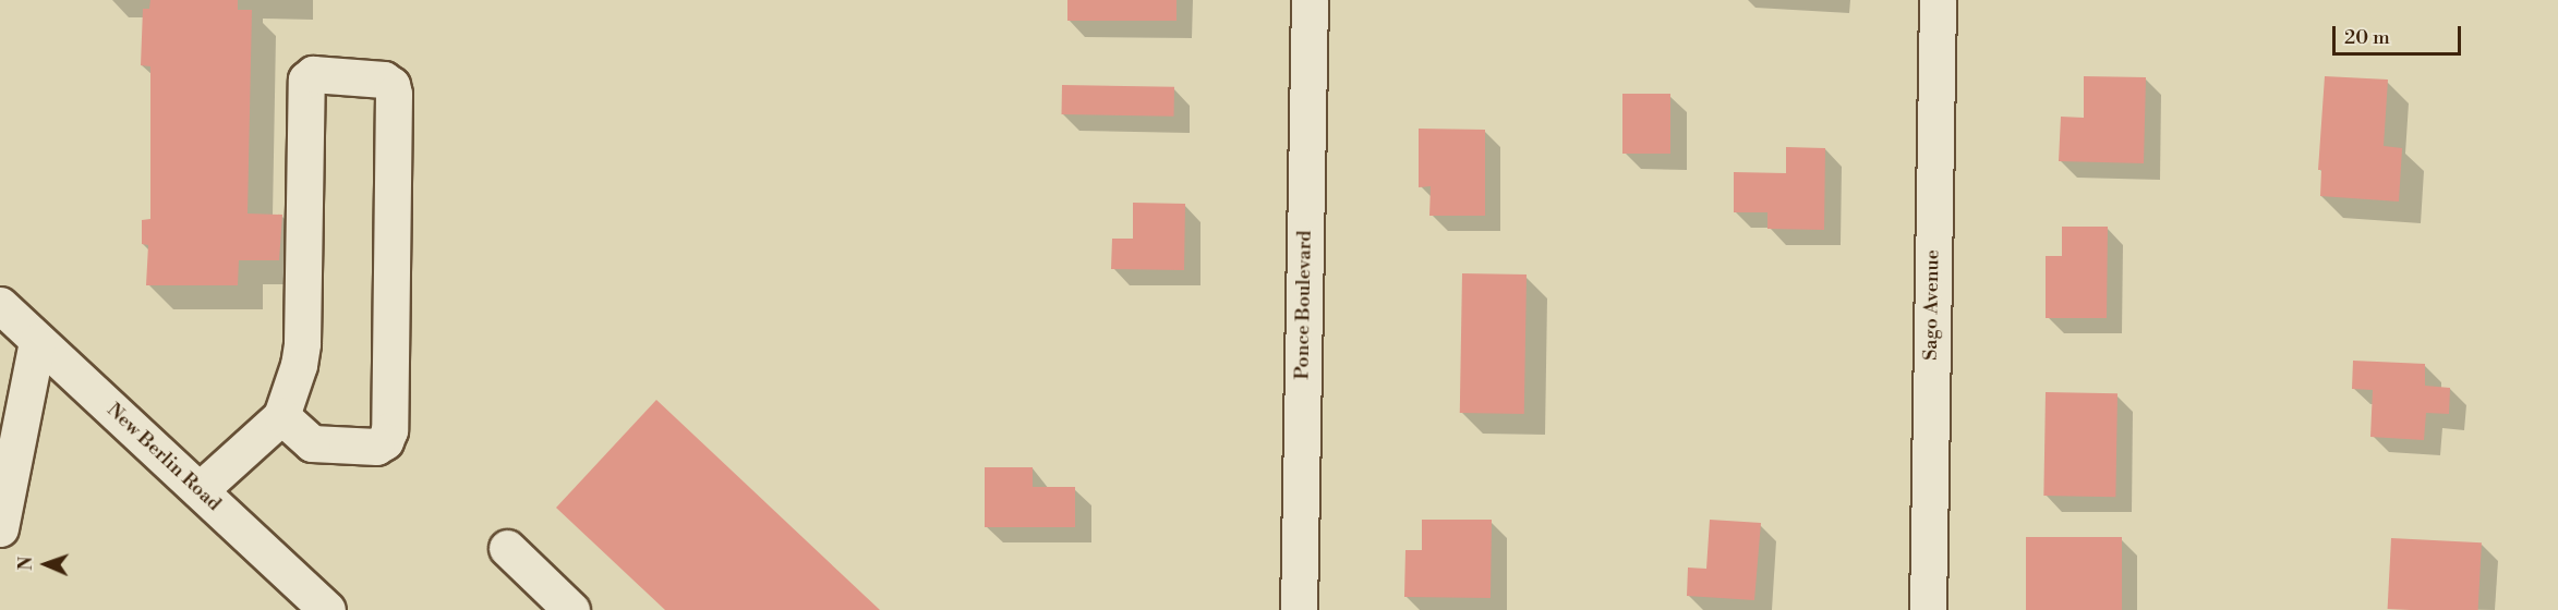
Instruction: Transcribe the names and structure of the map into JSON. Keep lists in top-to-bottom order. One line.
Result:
{"streets":{"street":["Ponce Boulevard","Sago Avenue","New Berlin Road"]},"scale_bar":"20 m","north":"left"}
